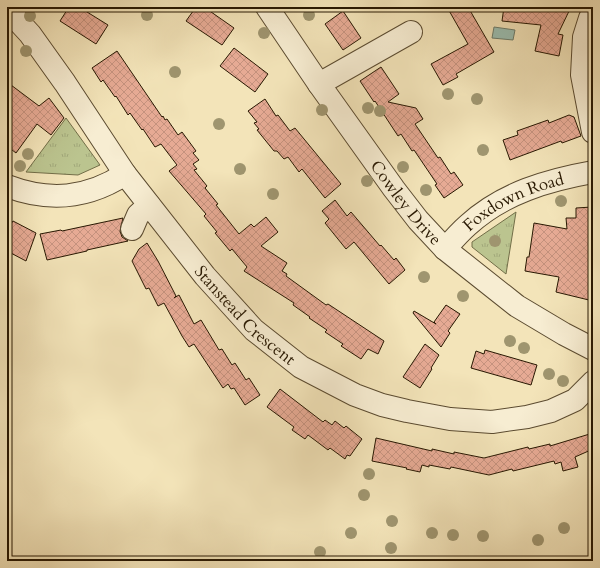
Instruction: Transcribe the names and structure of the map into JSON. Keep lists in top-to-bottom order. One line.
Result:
{"streets":{"street":["Cowley Drive","Foxdown Road","Stanstead Crescent"]},"crossings":[["Cowley Drive","Foxdown Road"]]}
